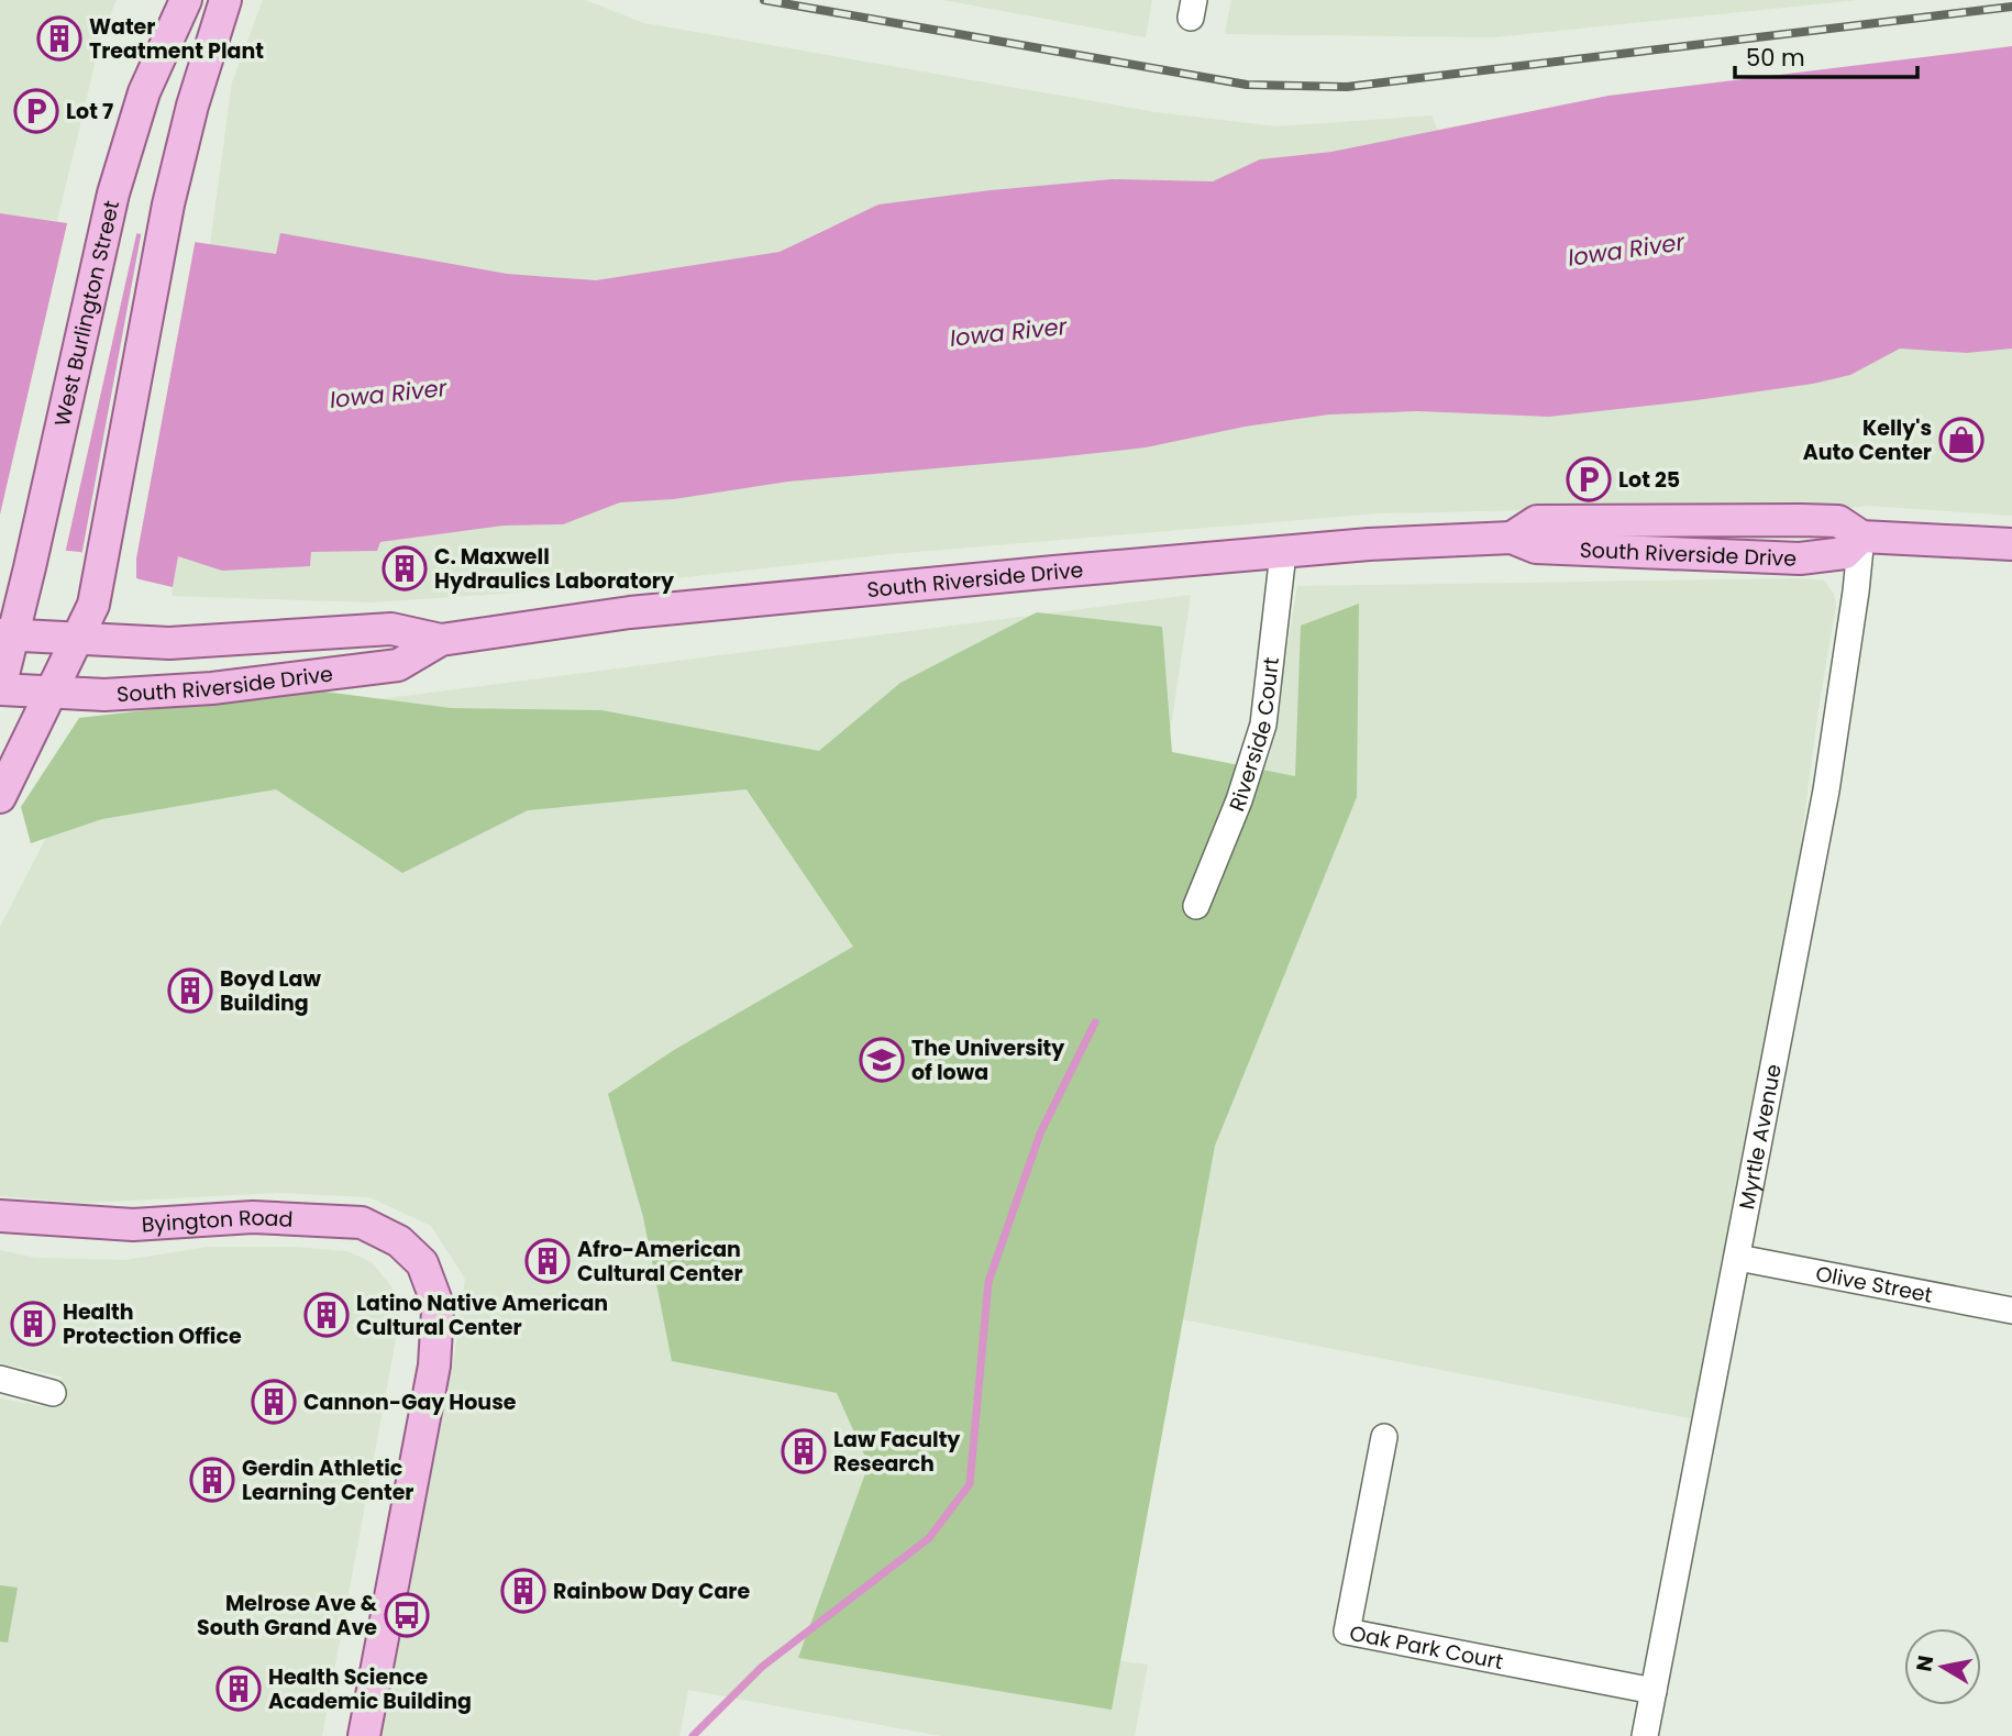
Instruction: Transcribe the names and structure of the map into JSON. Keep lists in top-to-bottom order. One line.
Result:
{"streets":{"main road":["West Burlington Street","South Riverside Drive","Byington Road"],"street":["Riverside Court","Myrtle Avenue","Olive Street","Oak Park Court"]},"crossings":[["West Burlington Street","South Riverside Drive"],["South Riverside Drive","Riverside Court"],["South Riverside Drive","Myrtle Avenue"],["Myrtle Avenue","Olive Street"],["Myrtle Avenue","Oak Park Court"]],"water":["Iowa River"],"places":{"building":["Water Treatment Plant","C. Maxwell Hydraulics Laboratory","Boyd Law Building","Afro-American Cultural Center","Latino Native American Cultural Center","Health Protection Office","Cannon-Gay House","Law Faculty Research","Gerdin Athletic Learning Center","Rainbow Day Care","Health Science Academic Building"],"parking":["Lot 7","Lot 25"],"shop":["Kelly's Auto Center"],"school or university":["The University of Iowa"],"bus stop":["Melrose Ave & South Grand Ave"]},"scale_bar":"50 m","north":"left"}
